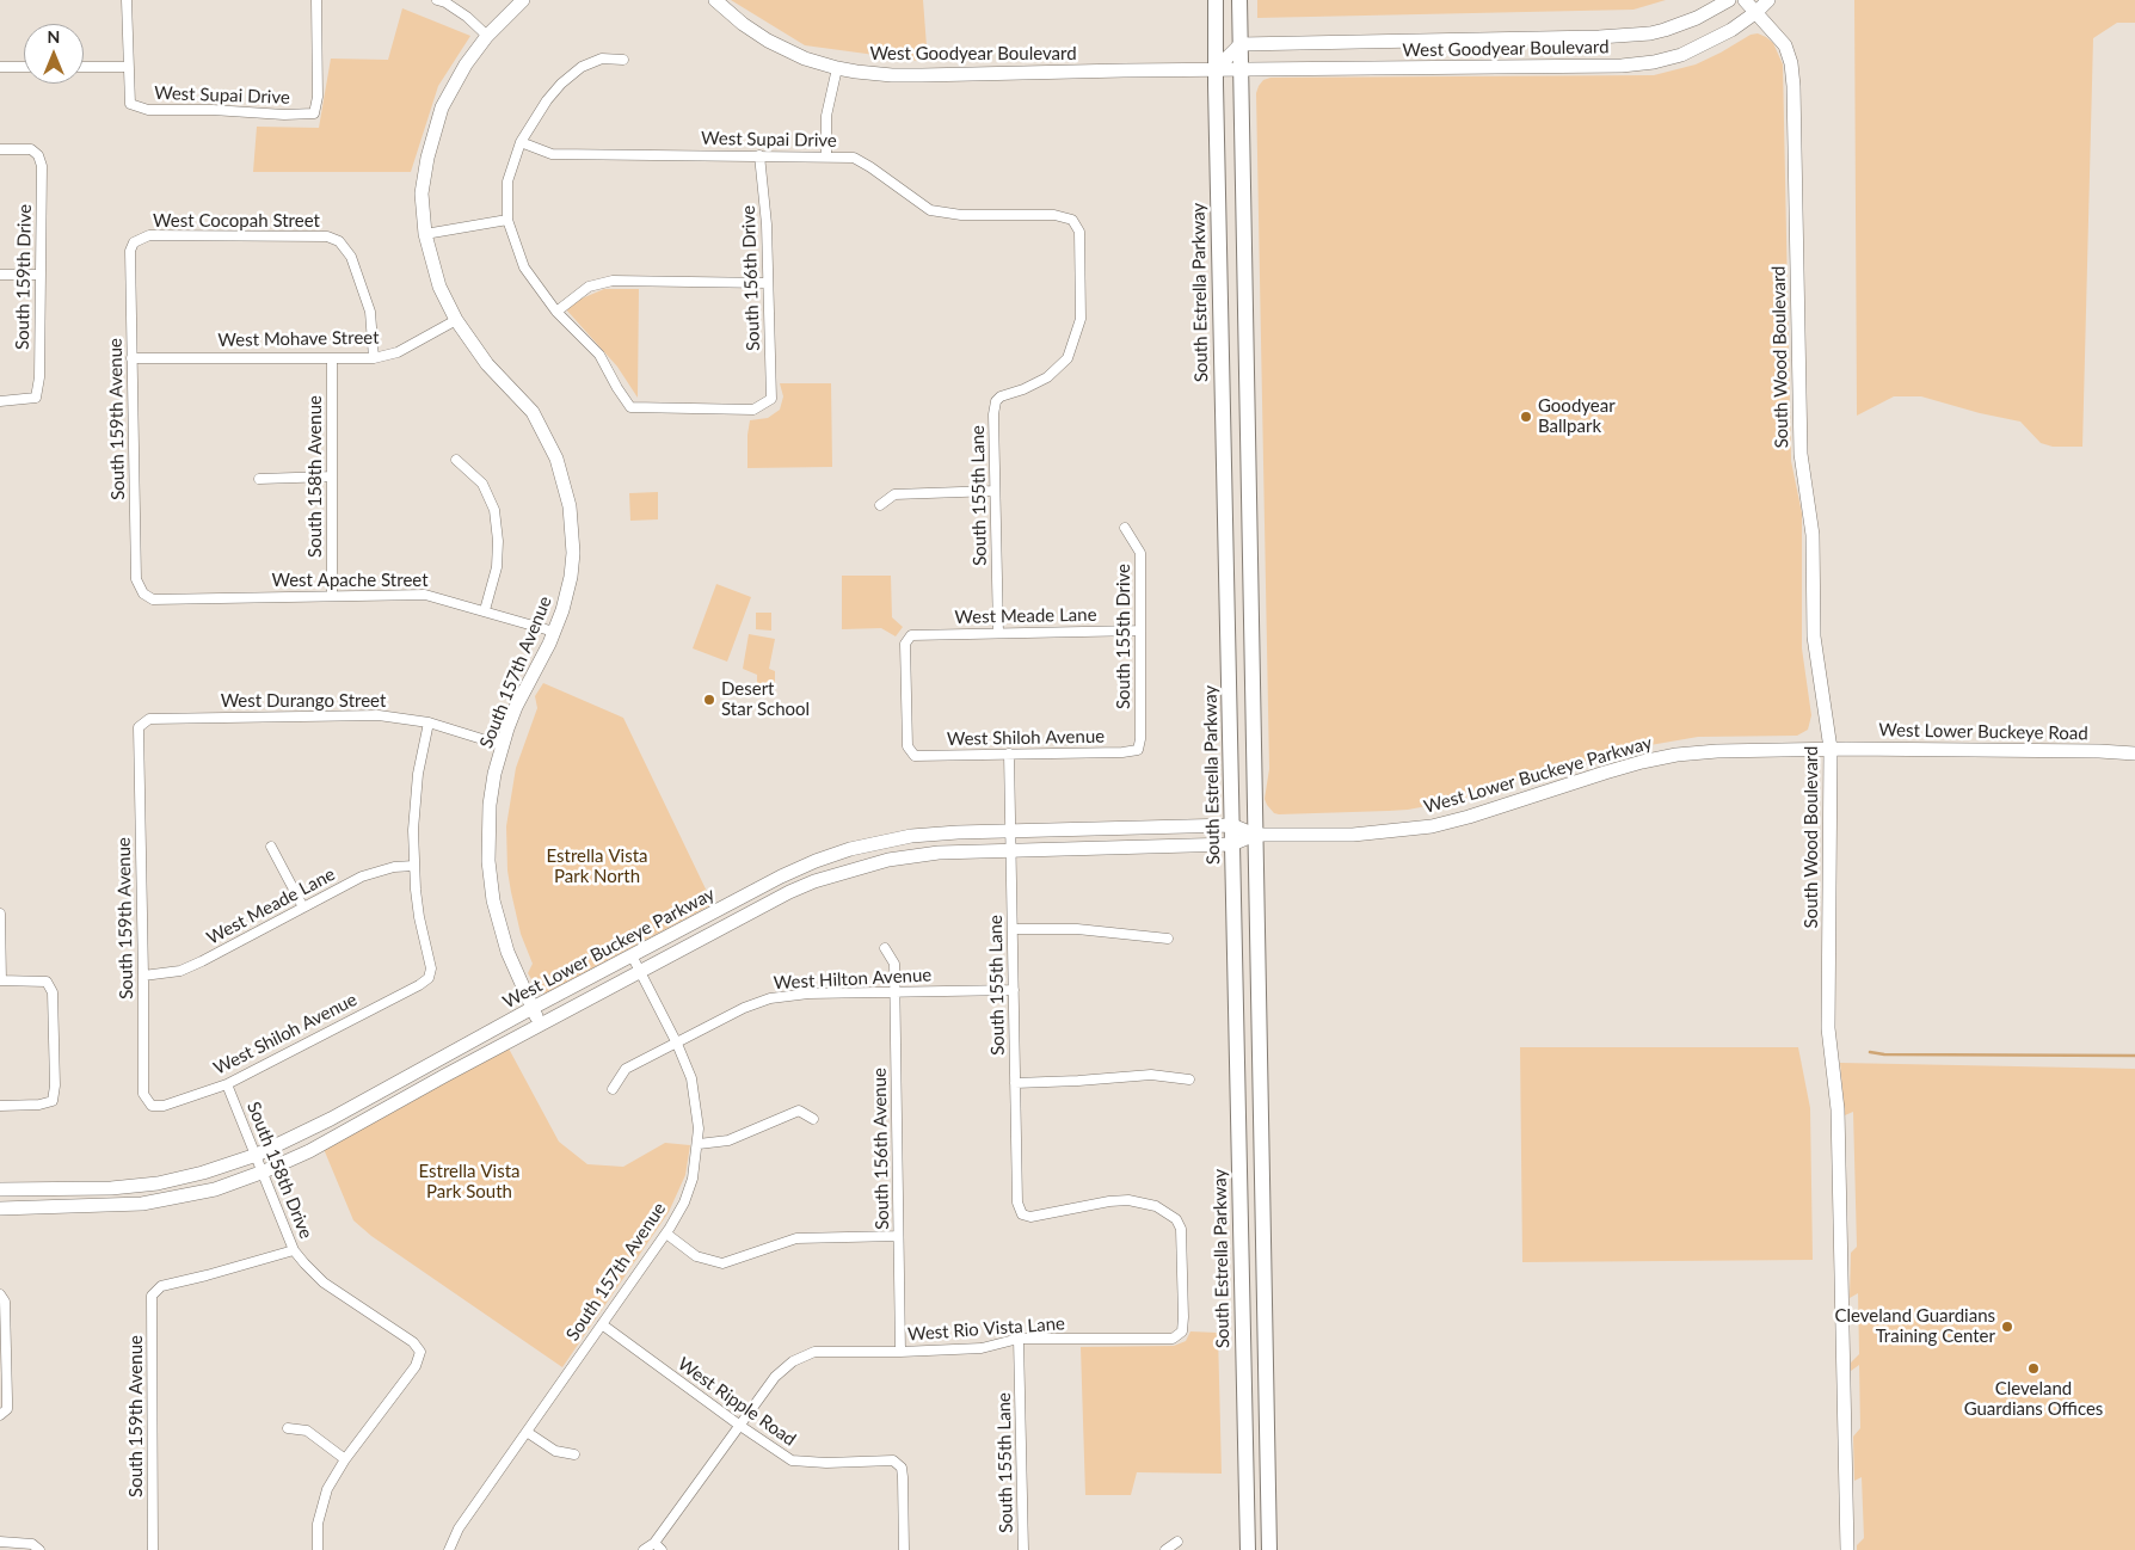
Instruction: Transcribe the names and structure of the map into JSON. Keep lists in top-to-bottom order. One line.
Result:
{"streets":{"main road":["South Estrella Parkway"],"street":["West Goodyear Boulevard","West Supai Drive","West Cocopah Street","South 159th Drive","South 156th Drive","West Mohave Street","South Wood Boulevard","South 159th Avenue","South 158th Avenue","South 155th Lane","West Apache Street","West Meade Lane","South 155th Drive","South 157th Avenue","West Durango Street","West Lower Buckeye Road","West Shiloh Avenue","West Lower Buckeye Parkway","West Hilton Avenue","South 156th Avenue","South 158th Drive","West Rio Vista Lane","West Ripple Road"]},"crossings":[["West Goodyear Boulevard","South Estrella Parkway"],["West Goodyear Boulevard","South Wood Boulevard"],["West Supai Drive","South 156th Drive"],["West Supai Drive","South 155th Lane"],["West Cocopah Street","West Mohave Street"],["West Cocopah Street","South 159th Avenue"],["South Estrella Parkway","West Lower Buckeye Parkway"],["West Mohave Street","South 159th Avenue"],["West Mohave Street","South 158th Avenue"],["West Mohave Street","South 157th Avenue"],["South Wood Boulevard","West Lower Buckeye Road"],["South Wood Boulevard","West Lower Buckeye Parkway"],["South 159th Avenue","West Apache Street"],["South 159th Avenue","West Meade Lane"],["South 159th Avenue","West Durango Street"],["South 159th Avenue","West Shiloh Avenue"],["South 159th Avenue","South 158th Drive"],["South 158th Avenue","West Apache Street"],["South 155th Lane","West Meade Lane"],["South 155th Lane","West Shiloh Avenue"],["South 155th Lane","West Lower Buckeye Parkway"],["South 155th Lane","West Hilton Avenue"],["South 155th Lane","West Rio Vista Lane"],["West Apache Street","South 157th Avenue"],["West Meade Lane","South 155th Drive"],["West Meade Lane","West Shiloh Avenue"],["South 155th Drive","West Shiloh Avenue"],["South 157th Avenue","West Durango Street"],["South 157th Avenue","West Lower Buckeye Parkway"],["South 157th Avenue","West Hilton Avenue"],["South 157th Avenue","West Ripple Road"],["West Lower Buckeye Road","West Lower Buckeye Parkway"],["West Shiloh Avenue","South 158th Drive"],["West Lower Buckeye Parkway","South 158th Drive"],["West Hilton Avenue","South 156th Avenue"],["South 156th Avenue","West Rio Vista Lane"]],"parks":["Estrella Vista Park North","Estrella Vista Park South"],"places":["Goodyear Ballpark","Desert Star School","Cleveland Guardians Training Center","Cleveland Guardians Offices"],"north":"top"}
